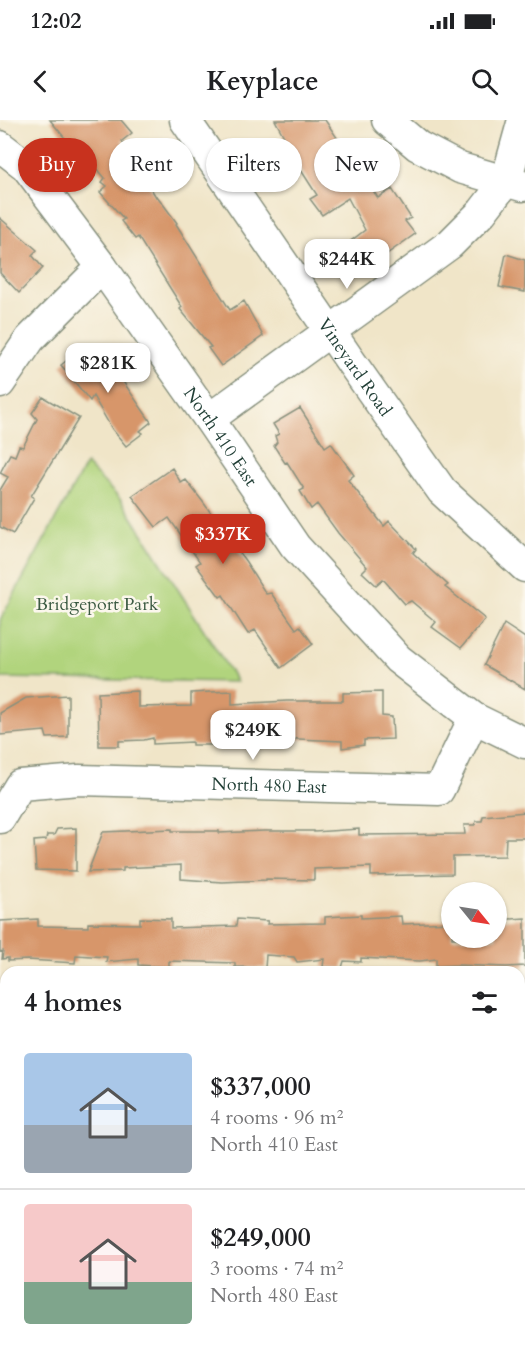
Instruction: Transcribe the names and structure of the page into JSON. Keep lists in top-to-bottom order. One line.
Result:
{"streets":{"street":["Vineyard Road","North 410 East","North 480 East"]},"crossings":[["North 410 East","North 480 East"]],"parks":["Bridgeport Park"],"north":"bottom right","page":{"status":"12:02","header":"Keyplace","chip":["Buy","Rent","Filters","New"],"price":["$244K","$281K","$337K","$249K"],"heading":"4 homes","list":[{"name":"$337,000","note":"4 rooms · 96 m² · North 410 East"},{"name":"$249,000","note":"3 rooms · 74 m² · North 480 East"}]}}
